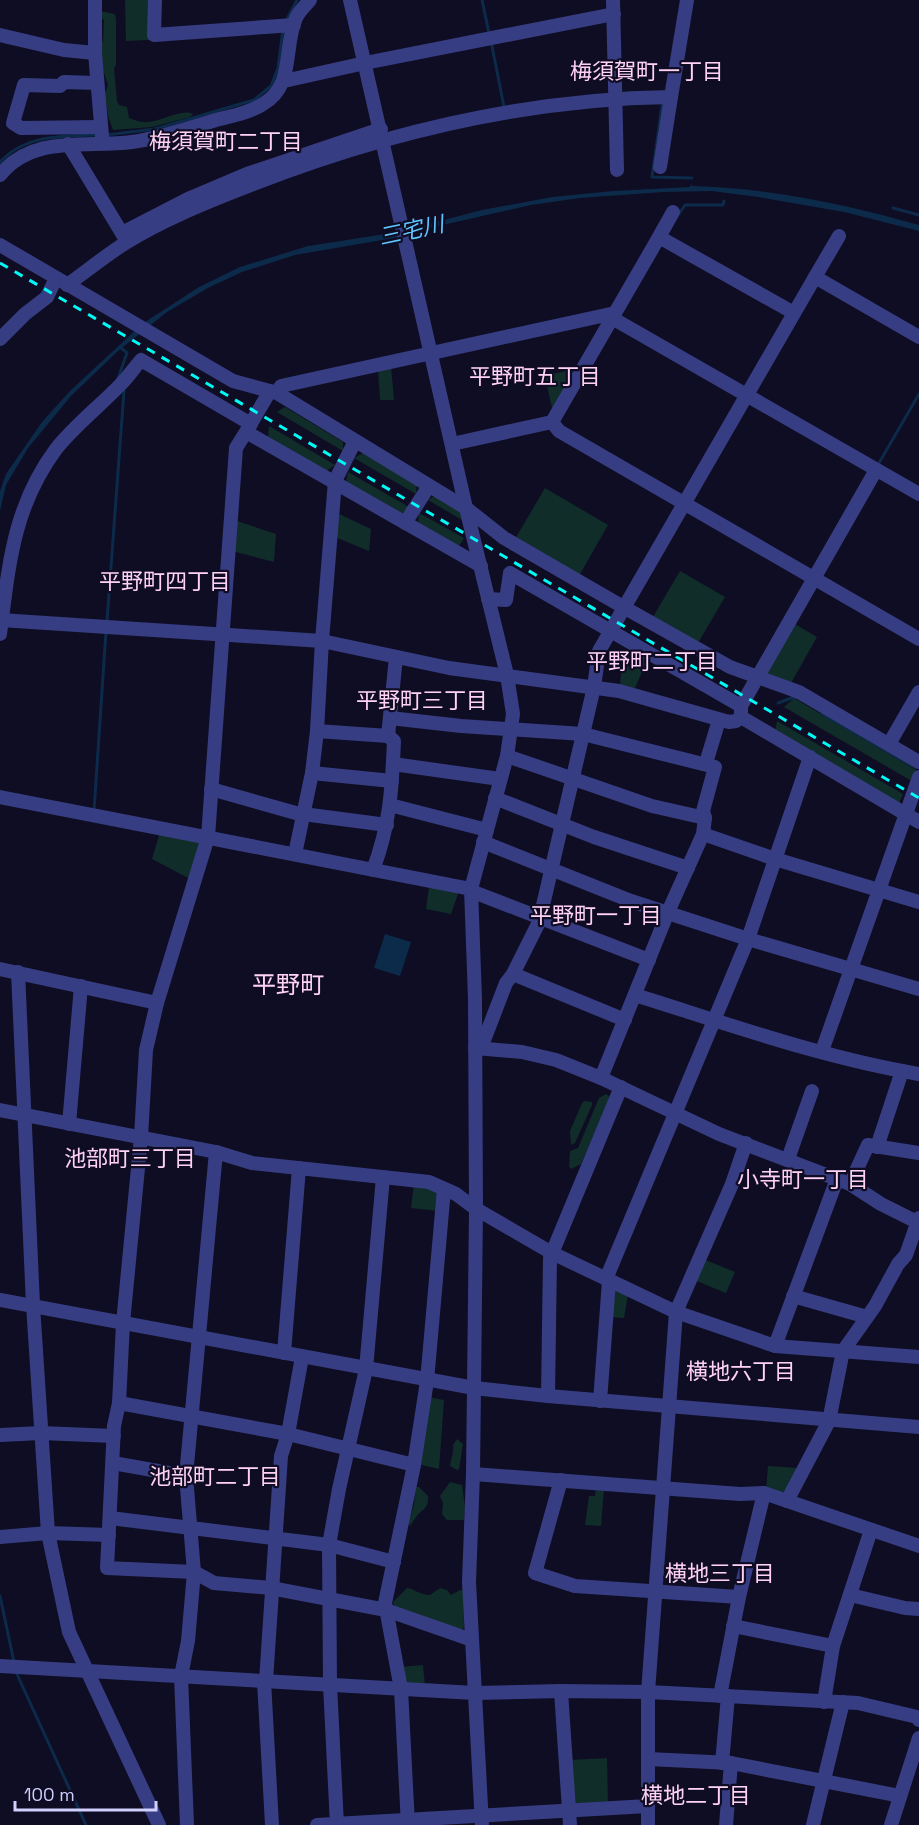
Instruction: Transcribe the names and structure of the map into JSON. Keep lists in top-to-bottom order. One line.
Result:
{"districts":["梅須賀町一丁目","梅須賀町二丁目","平野町五丁目","平野町四丁目","平野町二丁目","平野町三丁目","平野町一丁目","平野町","池部町三丁目","小寺町一丁目","横地六丁目","池部町二丁目","横地三丁目","横地二丁目"],"water":["三宅川"],"scale_bar":"100 m"}
